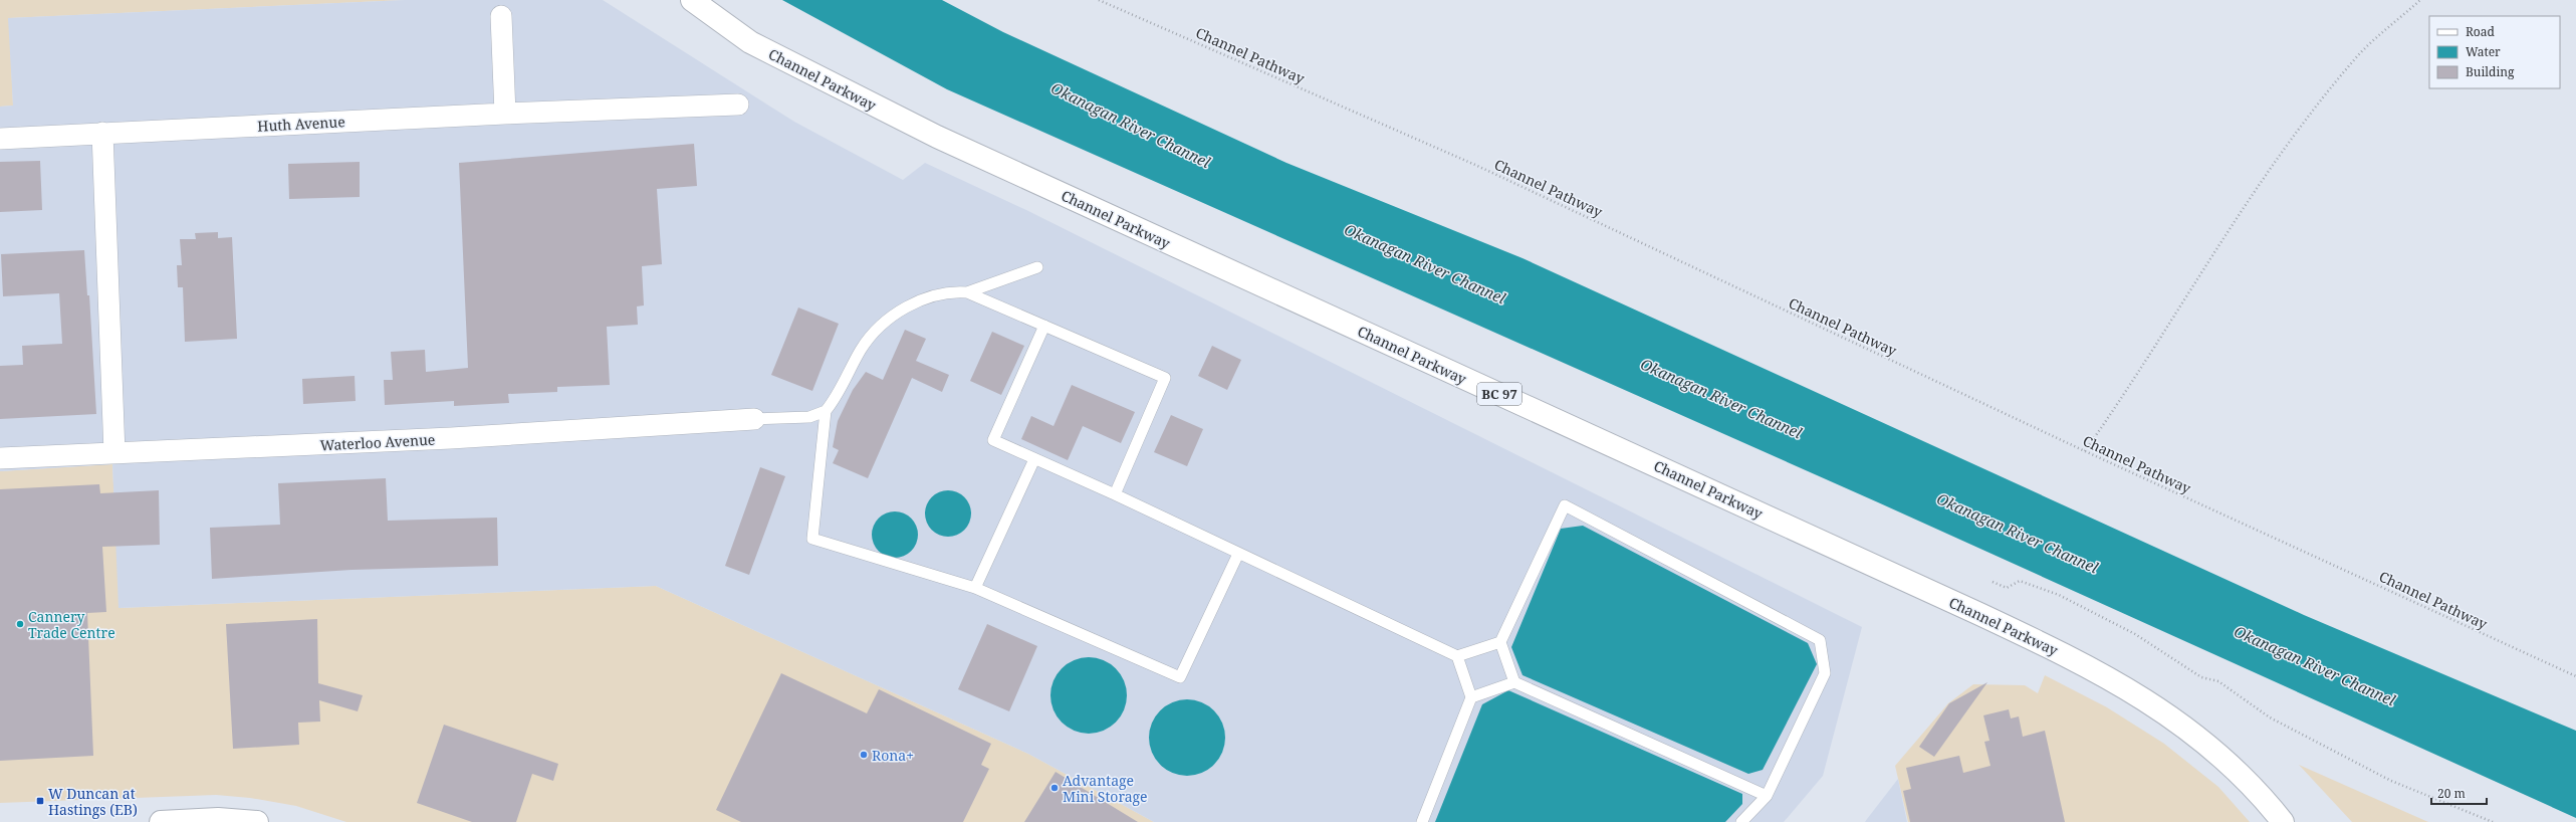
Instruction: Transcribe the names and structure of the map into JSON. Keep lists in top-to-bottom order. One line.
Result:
{"streets":{"main road":["Channel Parkway","BC 97"],"street":["Huth Avenue","Waterloo Avenue"],"path":["Channel Pathway"]},"water":["Okanagan River Channel"],"places":{"other":["Cannery Trade Centre","Rona+","Advantage Mini Storage"],"transit":["W Duncan at Hastings (EB)"]},"legend":["Road","Water","Building"],"scale_bar":"20 m"}
